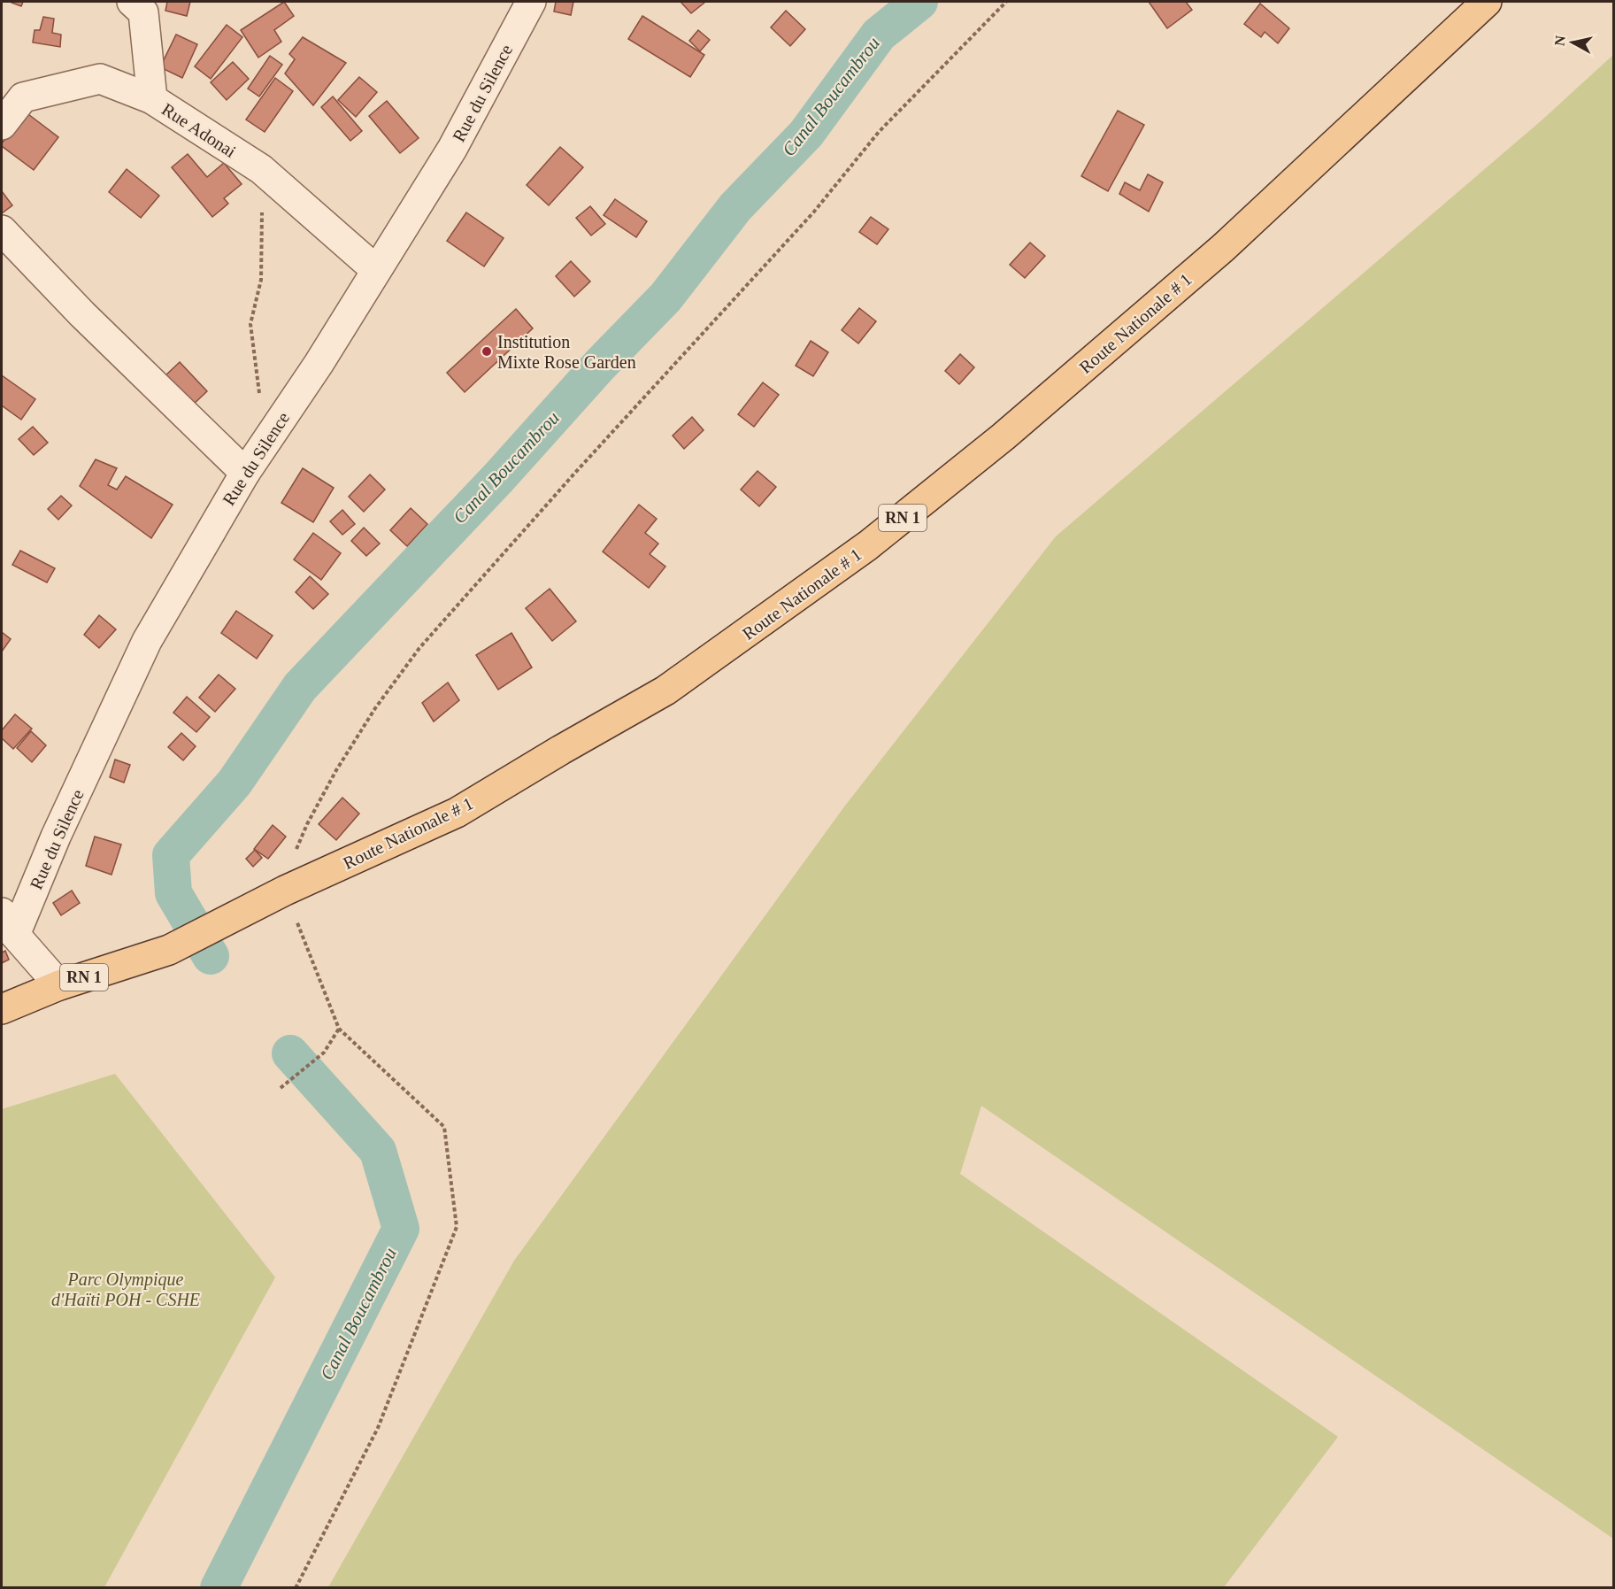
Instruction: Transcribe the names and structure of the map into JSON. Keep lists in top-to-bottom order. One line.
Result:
{"streets":{"main road":["Route Nationale # 1","RN 1"],"street":["Rue du Silence","Rue Adonai"]},"crossings":[["Rue du Silence","Rue Adonai"]],"water":["Canal Boucambrou"],"parks":["Parc Olympique d'Haïti POH - CSHE"],"places":["Institution Mixte Rose Garden"],"north":"left"}
